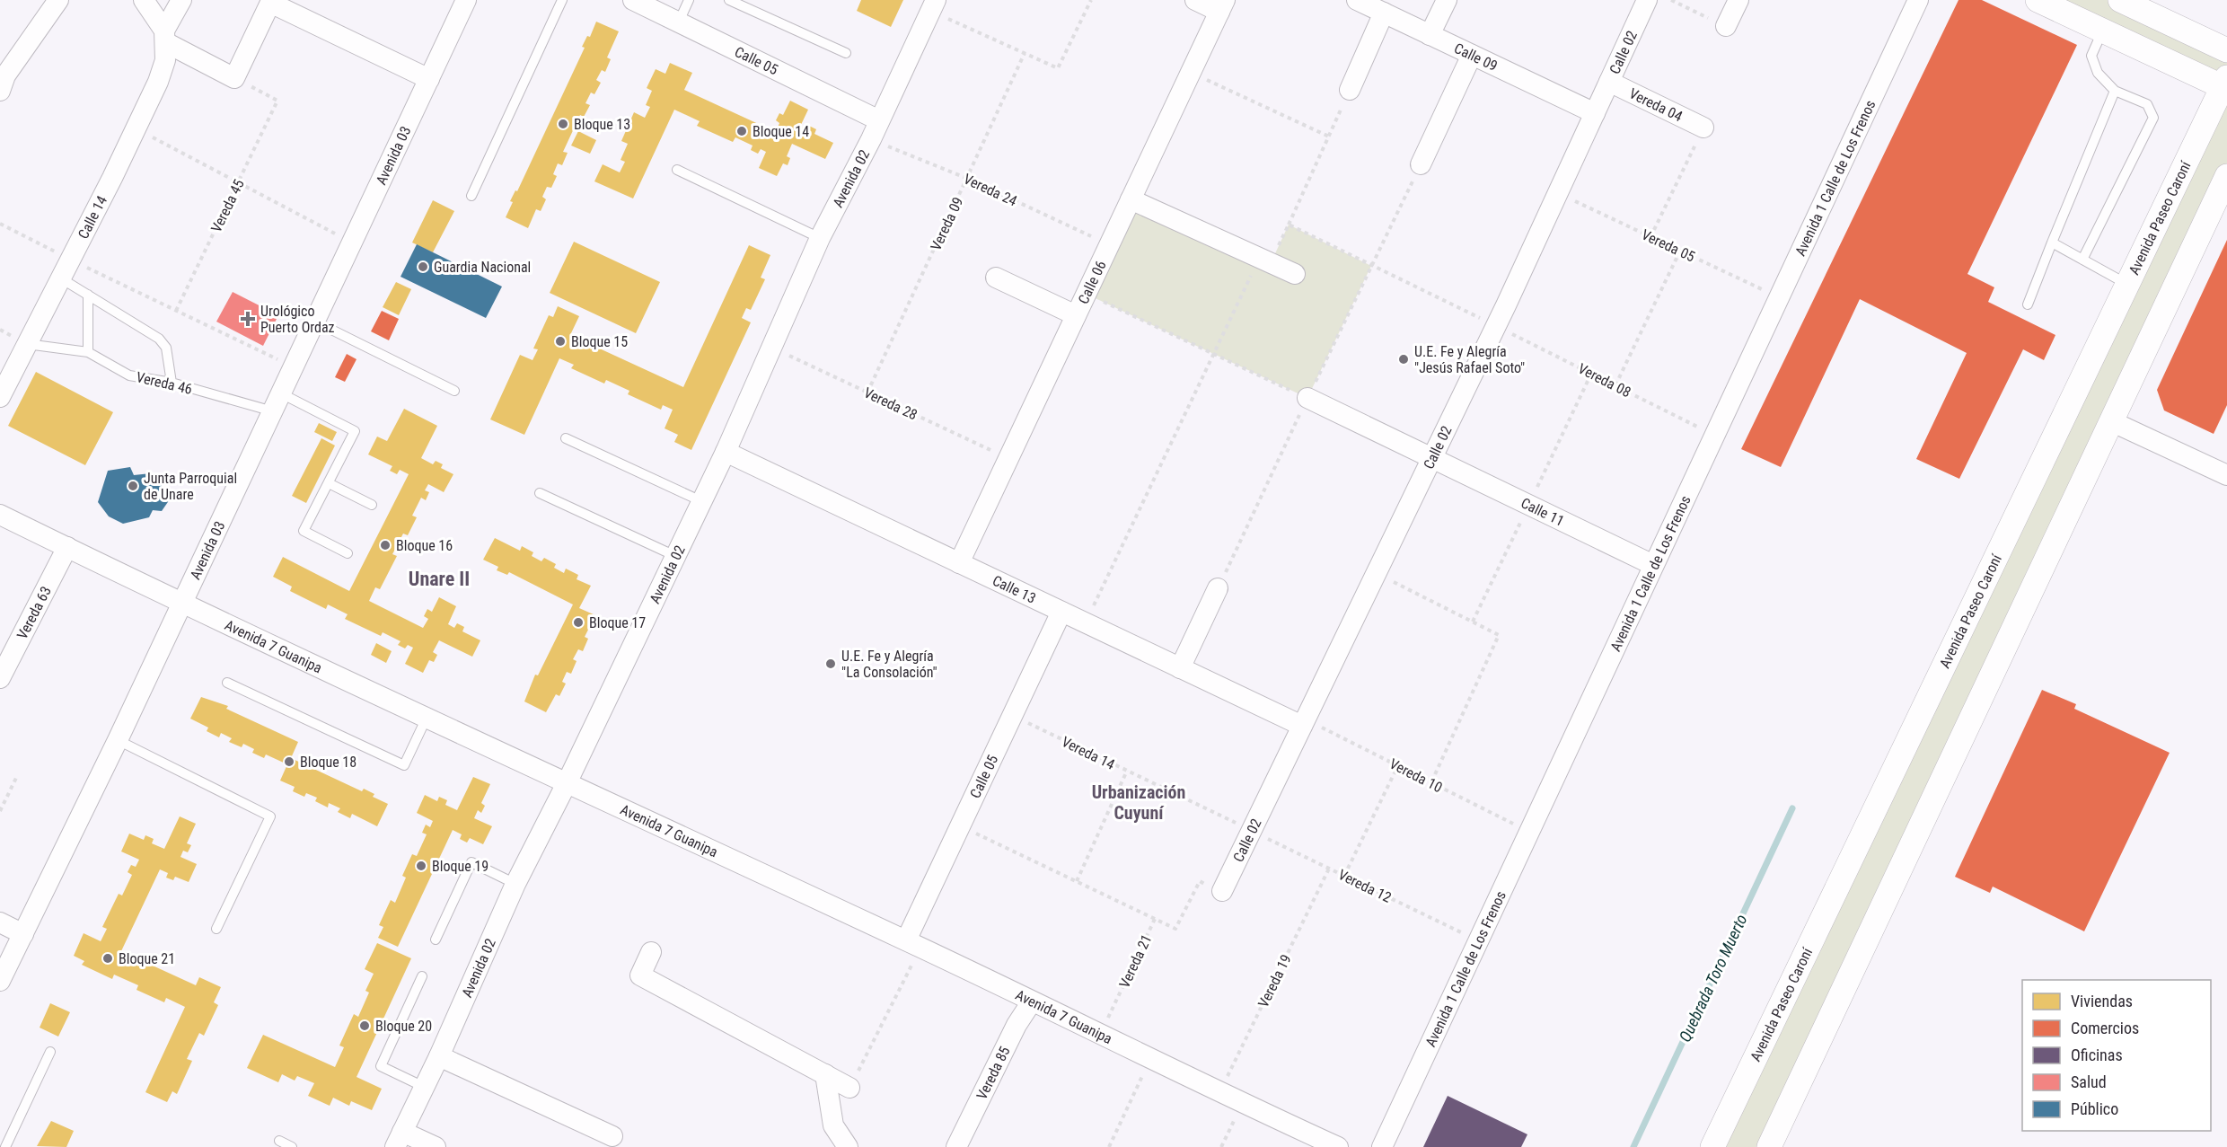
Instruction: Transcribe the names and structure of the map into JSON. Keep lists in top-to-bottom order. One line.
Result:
{"streets":{"street":["Calle 02","Calle 09","Calle 05","Vereda 04","Avenida 03","Avenida 1 Calle de Los Frenos","Avenida 02","Calle 14","Avenida Paseo Caroní","Calle 06","Calle 11","Calle 13","Vereda 63","Avenida 7 Guanipa","Vereda 85"],"lane":["Vereda 46"],"path":["Vereda 24","Vereda 45","Vereda 09","Vereda 05","Vereda 08","Vereda 28","Vereda 14","Vereda 10","Vereda 12","Vereda 21","Vereda 19"]},"crossings":[["Calle 02","Calle 09"],["Calle 02","Vereda 04"],["Calle 02","Vereda 05"],["Calle 02","Vereda 08"],["Calle 02","Calle 11"],["Calle 02","Calle 13"],["Calle 02","Vereda 14"],["Calle 02","Vereda 10"],["Calle 02","Vereda 12"],["Calle 02","Vereda 21"],["Calle 05","Avenida 02"],["Calle 05","Calle 13"],["Calle 05","Avenida 7 Guanipa"],["Calle 05","Vereda 14"],["Avenida 03","Vereda 46"],["Avenida 03","Avenida 7 Guanipa"],["Avenida 1 Calle de Los Frenos","Vereda 05"],["Avenida 1 Calle de Los Frenos","Vereda 08"],["Avenida 1 Calle de Los Frenos","Calle 11"],["Avenida 1 Calle de Los Frenos","Vereda 10"],["Avenida 1 Calle de Los Frenos","Vereda 12"],["Avenida 02","Vereda 24"],["Avenida 02","Vereda 28"],["Avenida 02","Calle 13"],["Avenida 02","Avenida 7 Guanipa"],["Vereda 24","Vereda 09"],["Vereda 24","Calle 06"],["Calle 14","Vereda 46"],["Vereda 09","Vereda 28"],["Calle 06","Vereda 28"],["Calle 06","Calle 13"],["Calle 13","Vereda 10"],["Vereda 63","Avenida 7 Guanipa"],["Avenida 7 Guanipa","Vereda 21"],["Avenida 7 Guanipa","Vereda 19"],["Avenida 7 Guanipa","Vereda 85"],["Vereda 14","Vereda 12"],["Vereda 12","Vereda 19"]],"districts":["Unare II","Urbanización Cuyuní"],"water":["Quebrada Toro Muerto"],"places":{"other":["Bloque 13","Bloque 14","Guardia Nacional","Bloque 15","U.E. Fe y Alegría \"Jesús Rafael Soto\"","Junta Parroquial de Unare","Bloque 16","Bloque 17","U.E. Fe y Alegría \"La Consolación\"","Bloque 18","Bloque 19","Bloque 21","Bloque 20"],"health":["Urológico Puerto Ordaz"]},"legend":["Viviendas","Comercios","Oficinas","Salud","Público"]}
